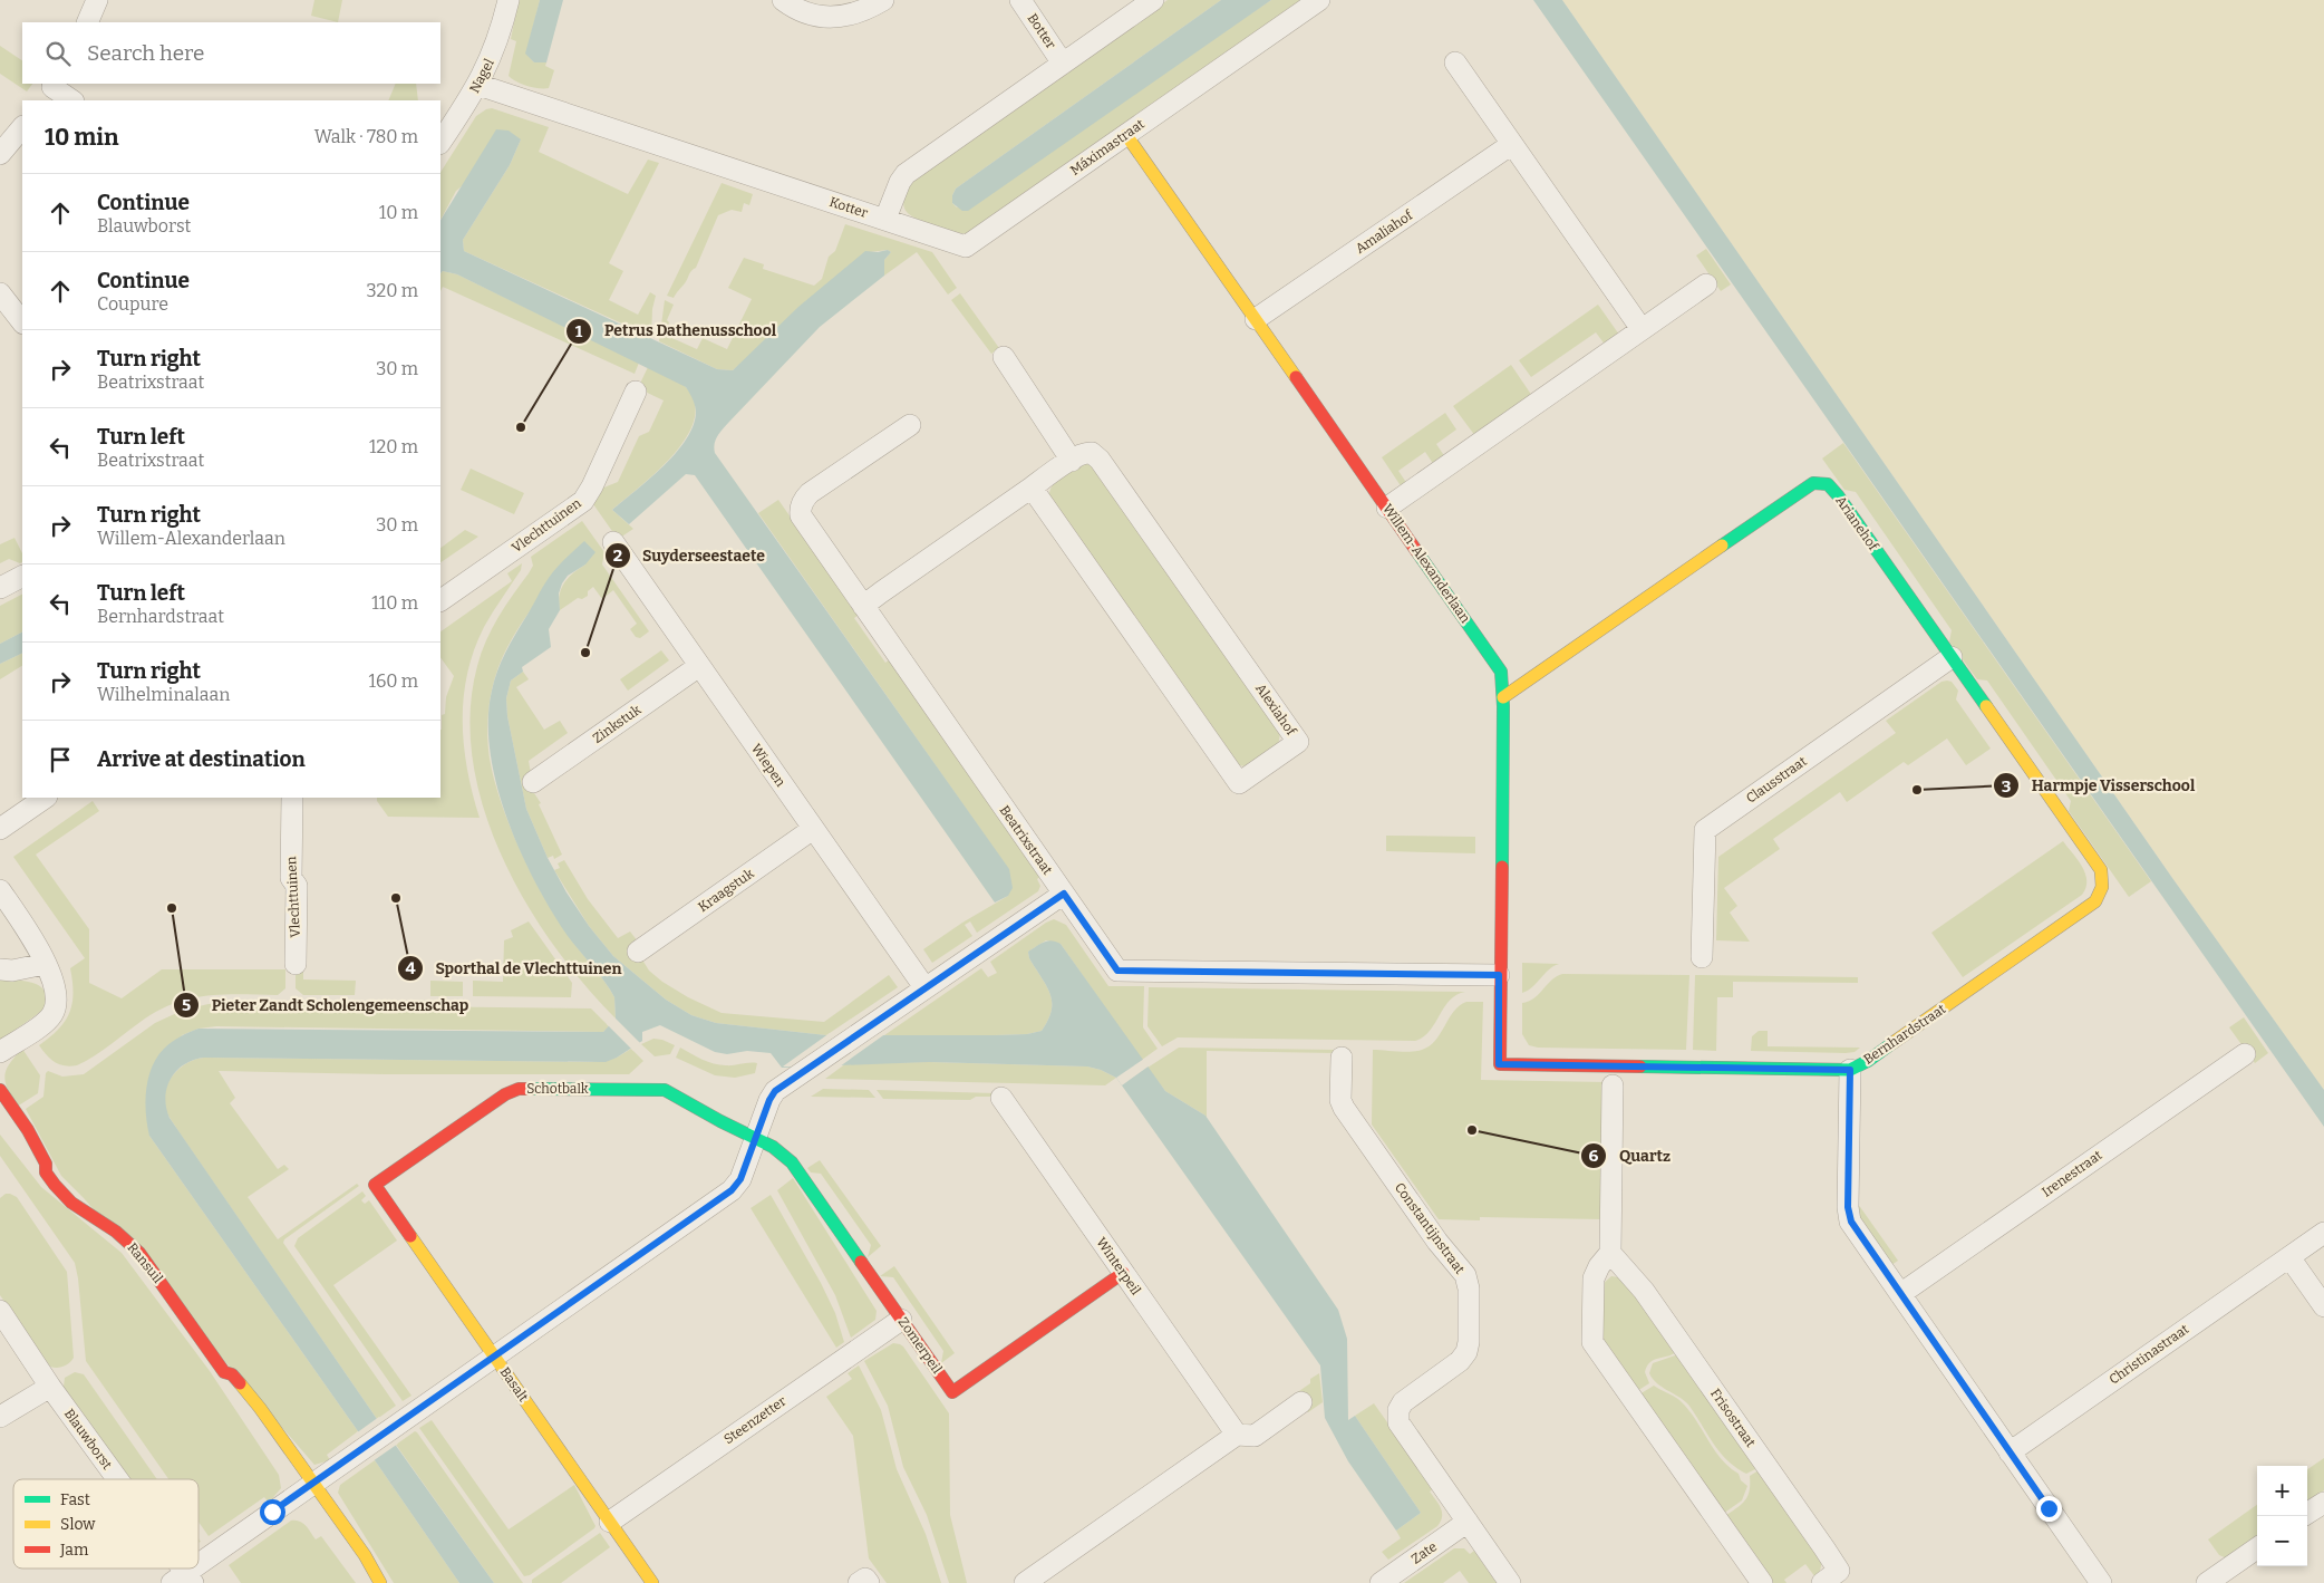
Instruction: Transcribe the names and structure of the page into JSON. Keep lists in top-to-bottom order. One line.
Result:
{"streets":{"street":["Botter","Nagel","Máximastraat","Kotter","Amaliahof","Arianehof","Vlechttuinen","Willem-Alexanderlaan","Alexiahof","Zinkstuk","Wiepen","Clausstraat","Beatrixstraat","Kraagstuk","Bernhardstraat","Schotbalk","Irenestraat","Constantijnstraat","Ransuil","Winterpeil","Zomerpeil","Christinastraat","Basalt","Frisostraat","Steenzetter","Blauwborst","Zate"]},"crossings":[["Botter","Kotter"],["Nagel","Kotter"],["Máximastraat","Kotter"],["Máximastraat","Willem-Alexanderlaan"],["Amaliahof","Willem-Alexanderlaan"],["Arianehof","Willem-Alexanderlaan"],["Arianehof","Clausstraat"],["Arianehof","Bernhardstraat"],["Willem-Alexanderlaan","Beatrixstraat"],["Willem-Alexanderlaan","Bernhardstraat"],["Alexiahof","Beatrixstraat"],["Zinkstuk","Wiepen"],["Wiepen","Kraagstuk"],["Wiepen","Blauwborst"],["Beatrixstraat","Blauwborst"],["Schotbalk","Zomerpeil"],["Schotbalk","Basalt"],["Schotbalk","Blauwborst"],["Constantijnstraat","Zate"],["Ransuil","Blauwborst"],["Winterpeil","Zomerpeil"],["Zomerpeil","Steenzetter"],["Zomerpeil","Blauwborst"],["Basalt","Steenzetter"],["Basalt","Blauwborst"]],"places":["Petrus Dathenusschool","Suyderseestaete","Harmpje Visserschool","Sporthal de Vlechttuinen","Pieter Zandt Scholengemeenschap","Quartz"],"legend":["Fast","Slow","Jam"],"page":{"search":"Search here","heading":["10 min","Walk · 780 m"],"list":[["Continue","Blauwborst","10 m"],["Continue","Coupure","320 m"],["Turn right","Beatrixstraat","30 m"],["Turn left","Beatrixstraat","120 m"],["Turn right","Willem-Alexanderlaan","30 m"],["Turn left","Bernhardstraat","110 m"],["Turn right","Wilhelminalaan","160 m"],"Arrive at destination"],"map_buttons":["+","−"]}}
